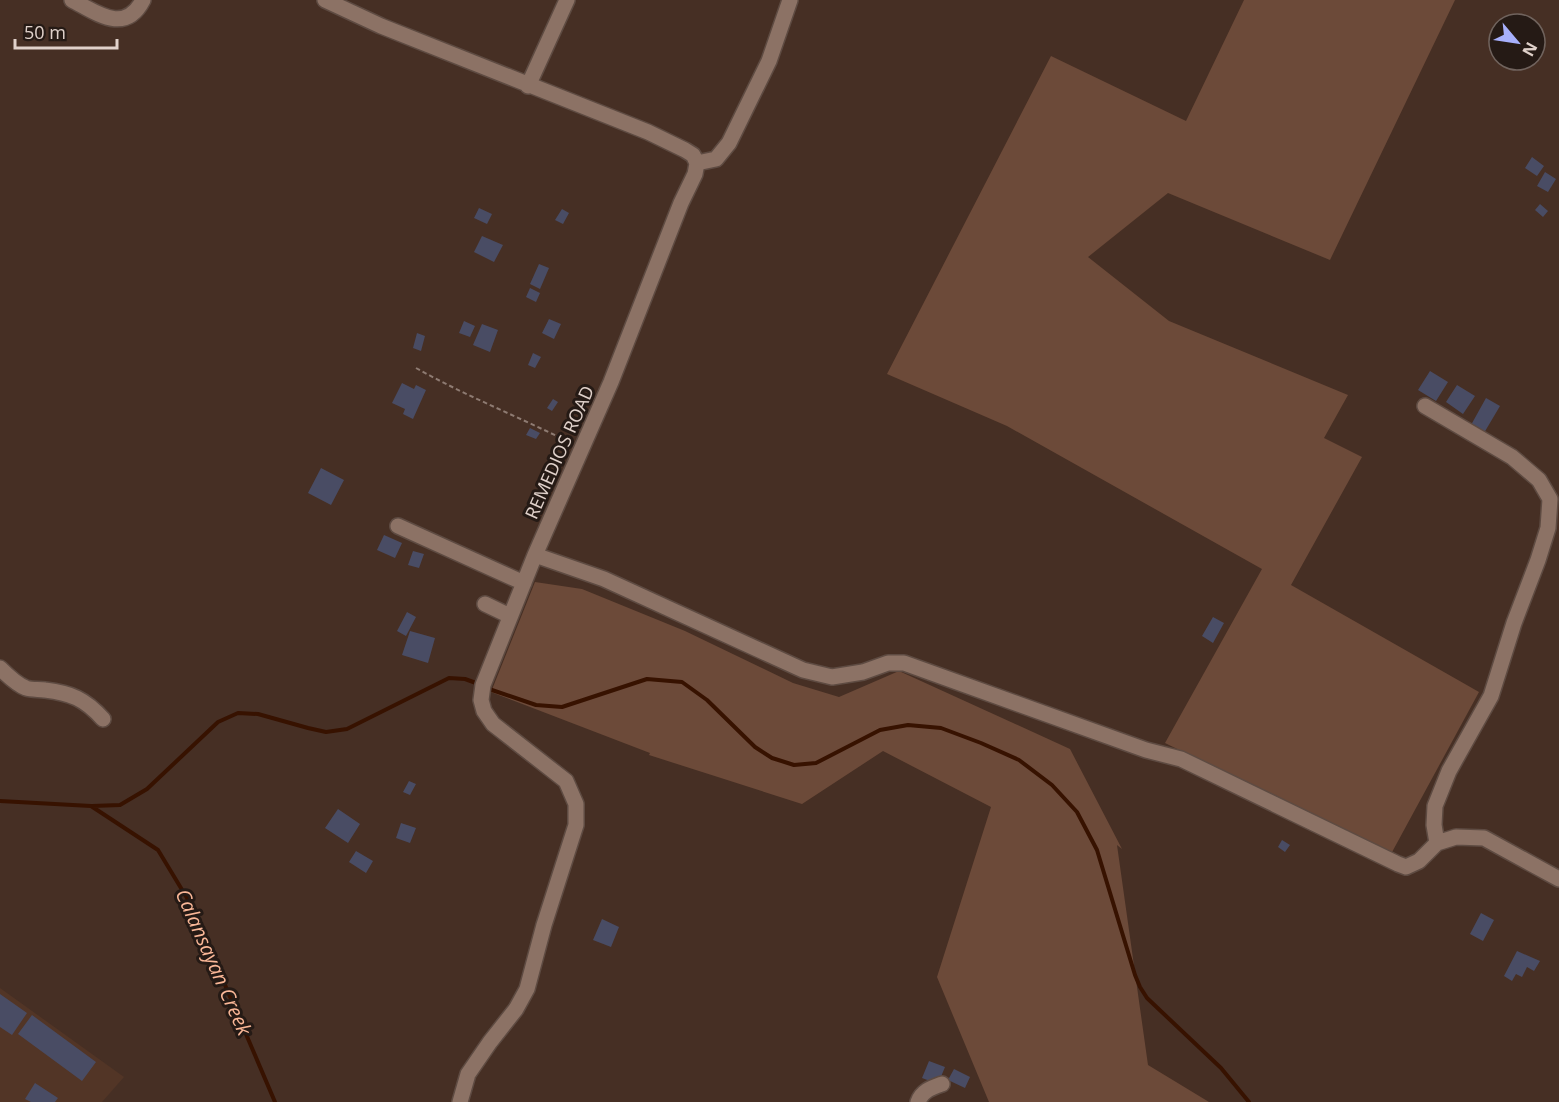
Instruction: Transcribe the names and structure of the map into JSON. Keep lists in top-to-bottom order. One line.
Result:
{"streets":{"street":["REMEDIOS ROAD"]},"water":["Calansayan Creek"],"scale_bar":"50 m","north":"bottom right"}
